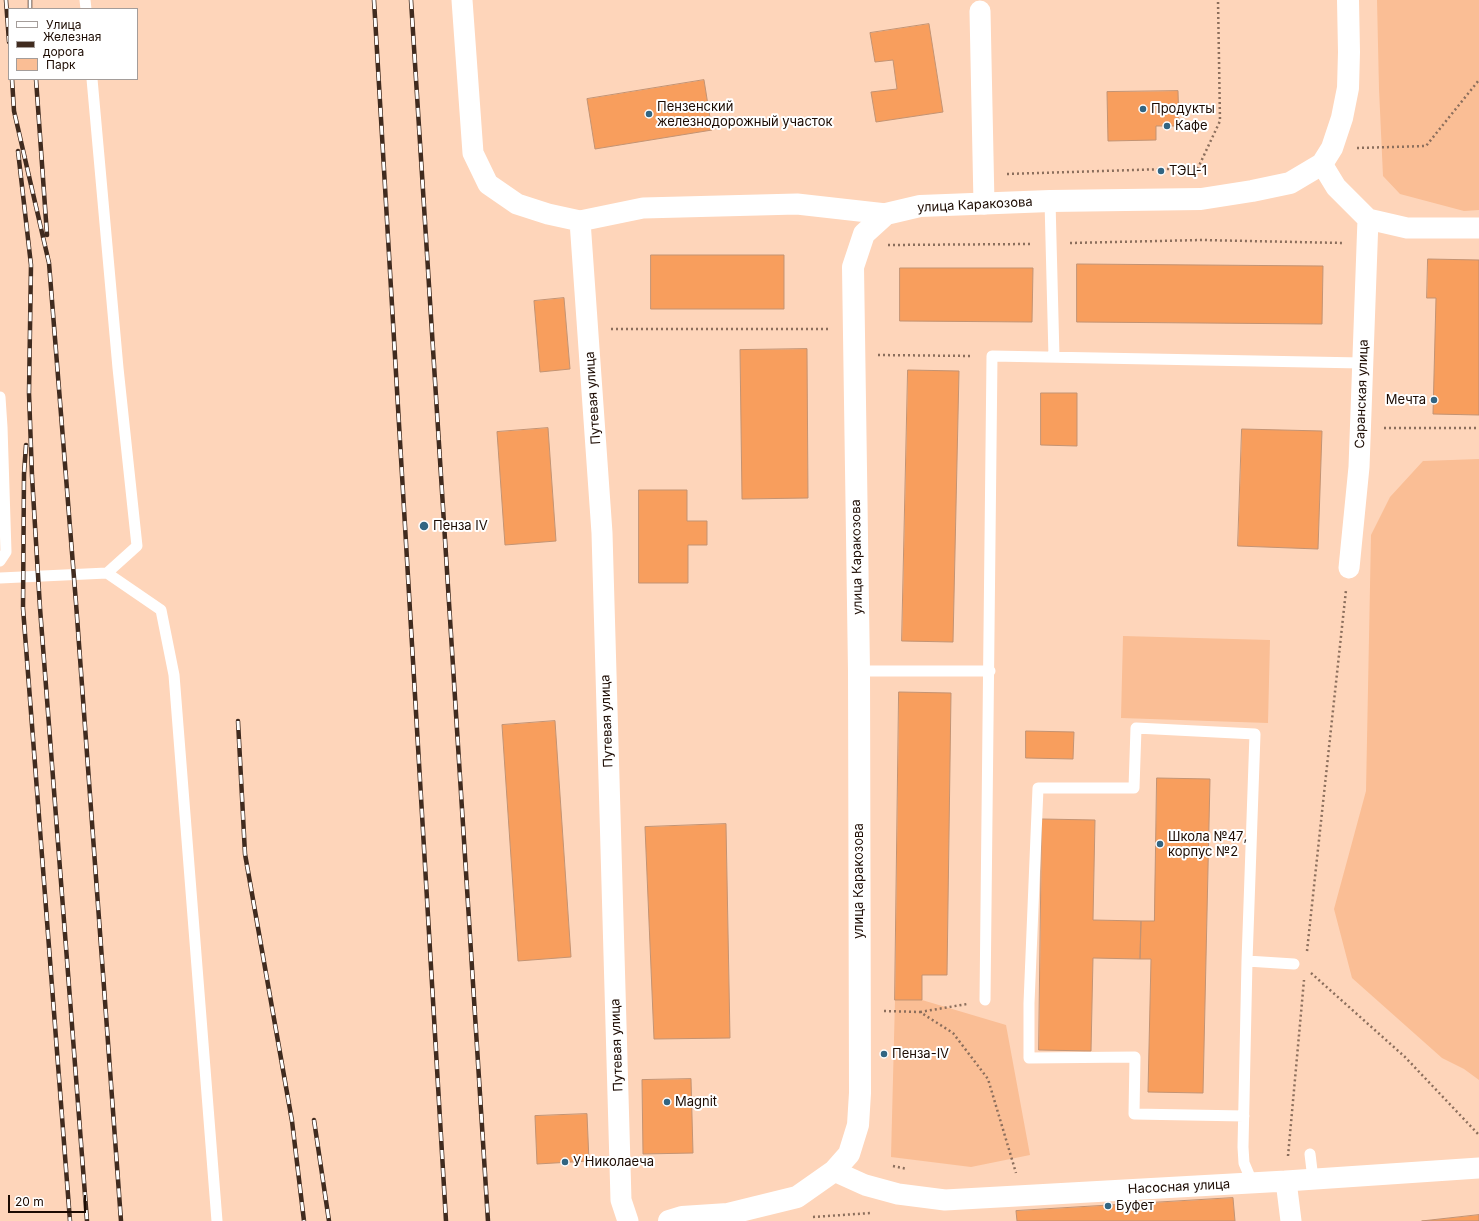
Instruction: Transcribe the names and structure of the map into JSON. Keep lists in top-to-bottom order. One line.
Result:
{"streets":{"main road":["улица Каракозова"],"street":["Саранская улица","Путевая улица","Насосная улица"]},"crossings":[["улица Каракозова","Насосная улица"]],"places":["Продукты","Пензенский железнодорожный участок","Кафе","ТЭЦ-1","Мечта","Пенза IV","Школа №47, корпус №2","Пенза-IV","Magnit","У Николаеча","Буфет"],"legend":["Улица","Железная дорога","Парк"],"scale_bar":"20 m"}
